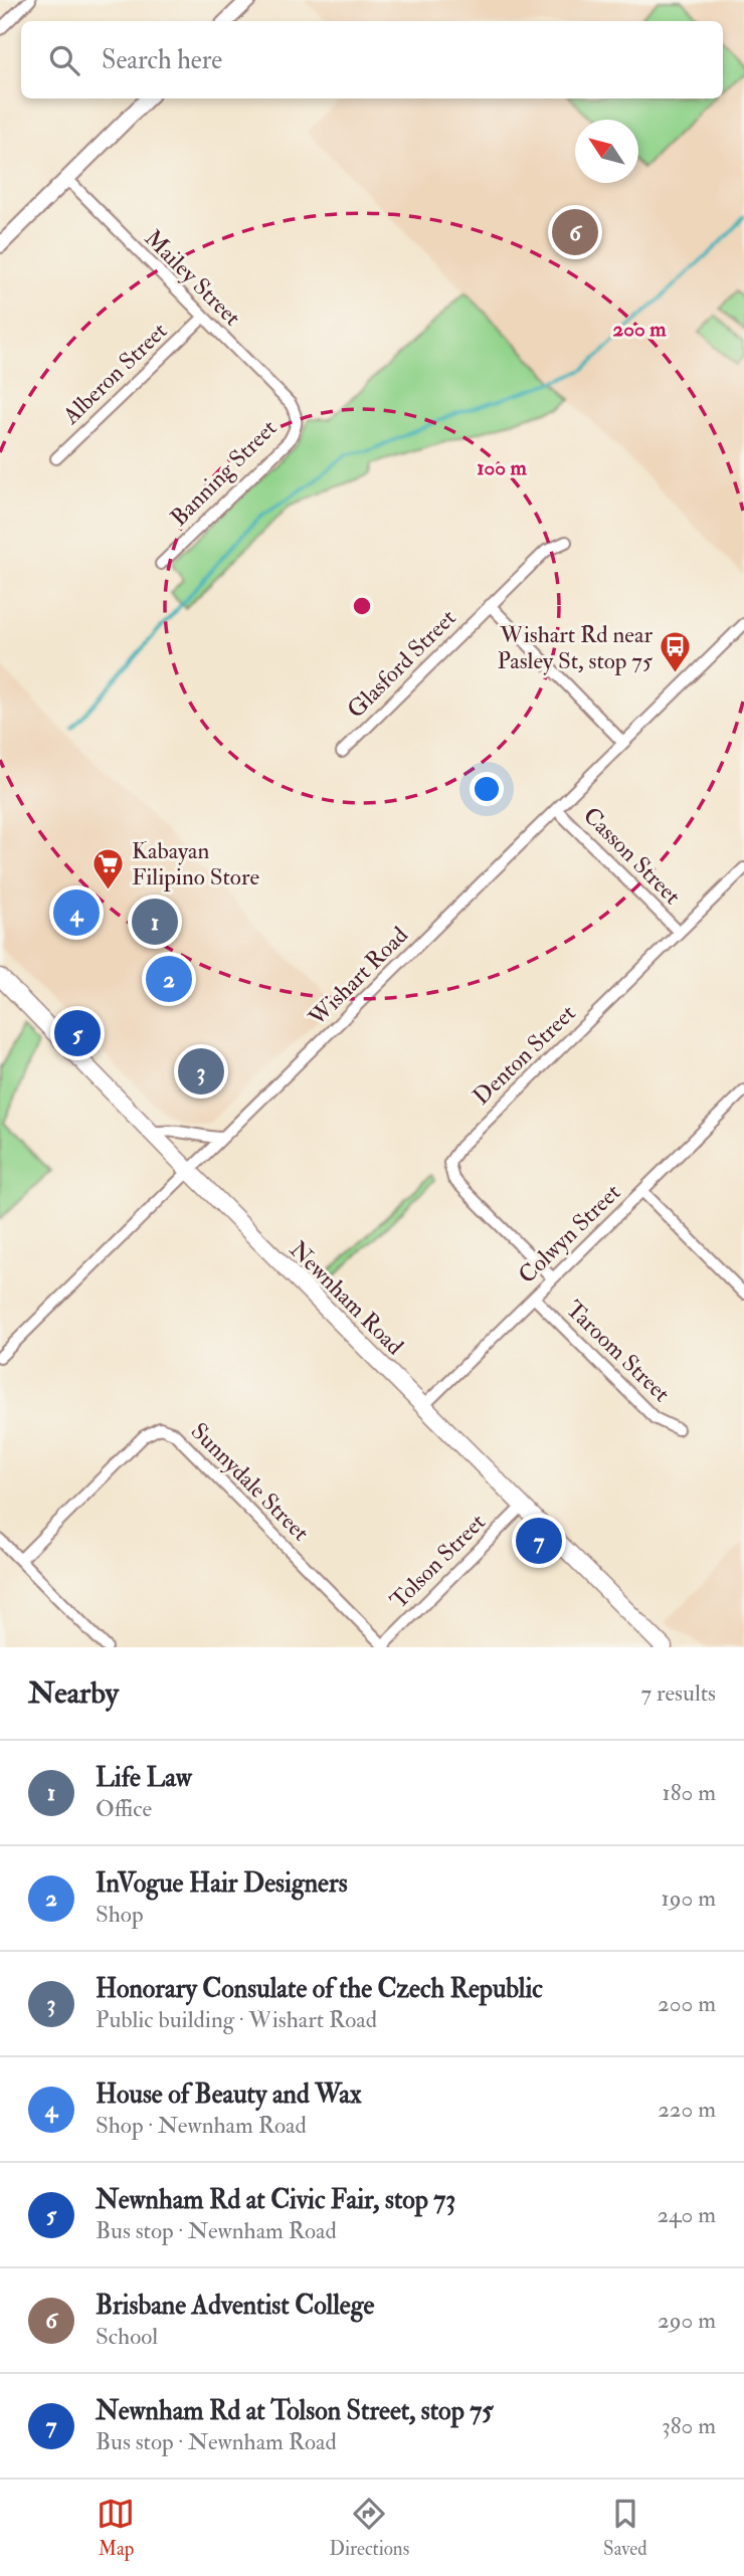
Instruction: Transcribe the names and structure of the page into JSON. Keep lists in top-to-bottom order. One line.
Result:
{"streets":{"main road":["Newnham Road"],"street":["Mailey Street","Alberon Street","Banning Street","Glasford Street","Casson Street","Wishart Road","Denton Street","Colwyn Street","Taroom Street","Sunnydale Street","Tolson Street"]},"crossings":[["Mailey Street","Alberon Street"],["Mailey Street","Banning Street"],["Casson Street","Wishart Road"],["Casson Street","Denton Street"],["Wishart Road","Newnham Road"],["Denton Street","Colwyn Street"],["Colwyn Street","Newnham Road"],["Colwyn Street","Taroom Street"],["Newnham Road","Tolson Street"],["Sunnydale Street","Tolson Street"]],"places":{"bus stop":["Wishart Rd near Pasley St, stop 75"],"supermarket":["Kabayan Filipino Store"]},"north":"top left","page":{"search":"Search here","pins":["6","4","1","2","5","3","7"],"heading":["Nearby","7 results"],"list":[{"mark":"1","name":"Life Law","note":"Office","value":"180 m"},{"mark":"2","name":"InVogue Hair Designers","note":"Shop","value":"190 m"},{"mark":"3","name":"Honorary Consulate of the Czech Republic","note":"Public building · Wishart Road","value":"200 m"},{"mark":"4","name":"House of Beauty and Wax","note":"Shop · Newnham Road","value":"220 m"},{"mark":"5","name":"Newnham Rd at Civic Fair, stop 73","note":"Bus stop · Newnham Road","value":"240 m"},{"mark":"6","name":"Brisbane Adventist College","note":"School","value":"290 m"},{"mark":"7","name":"Newnham Rd at Tolson Street, stop 75","note":"Bus stop · Newnham Road","value":"380 m"}],"nav":["Map","Directions","Saved"]},"rings":["200 m","100 m"]}
